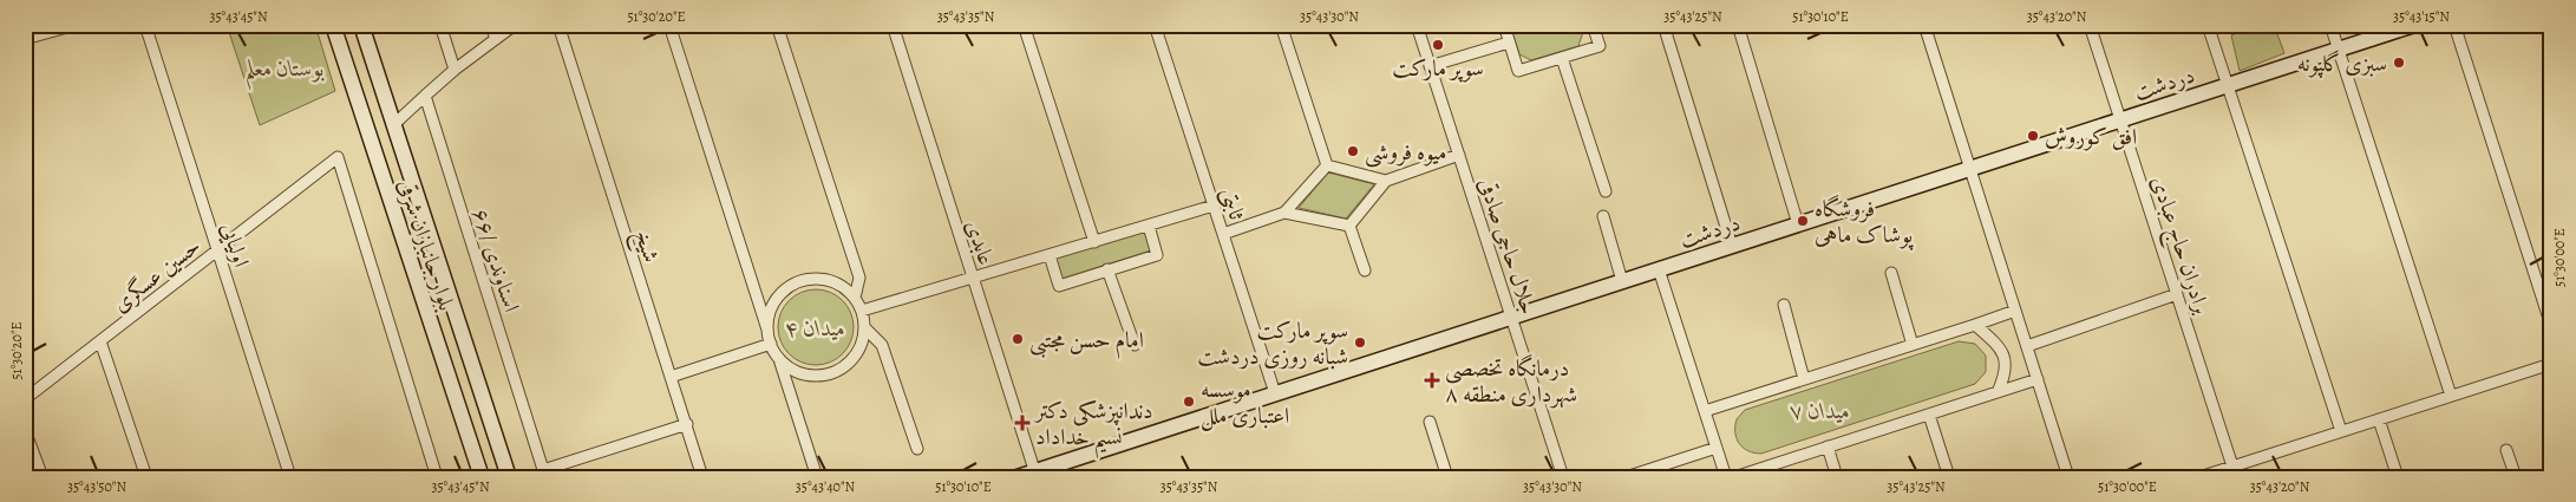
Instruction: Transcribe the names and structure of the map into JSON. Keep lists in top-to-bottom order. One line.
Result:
{"streets":{"main road":["دردشت","بلوار جانبازان شرقی"],"street":["ثابتی","عابدی","اولیایی","برادران حاج عبادی","شیخ","جلال حاجی صادقی","اسناوندی /۶۶","حسین عسگری"]},"crossings":[["دردشت","ثابتی"],["دردشت","عابدی"],["دردشت","برادران حاج عبادی"],["دردشت","جلال حاجی صادقی"],["اولیایی","حسین عسگری"]],"parks":["بوستان معلم","میدان ۴","میدان ۷"],"places":{"other":["سوپر مارکت","سبزی گلپونه","افق کوروش","میوه فروشی","فروشگاه پوشاک ماهی","امام حسن مجتبی","سوپر مارکت شبانه روزی دردشت","موسسه اعتباری ملل"],"health":["درمانگاه تخصصی شهرداری منطقه ۸","دندانپزشکی دکتر نسیم خداداد"]},"coordinates":["35°43'45\"N","51°30'20\"E","35°43'35\"N","35°43'30\"N","35°43'25\"N","51°30'10\"E","35°43'20\"N","35°43'15\"N","51°30'00\"E","35°43'50\"N","35°43'40\"N"]}
